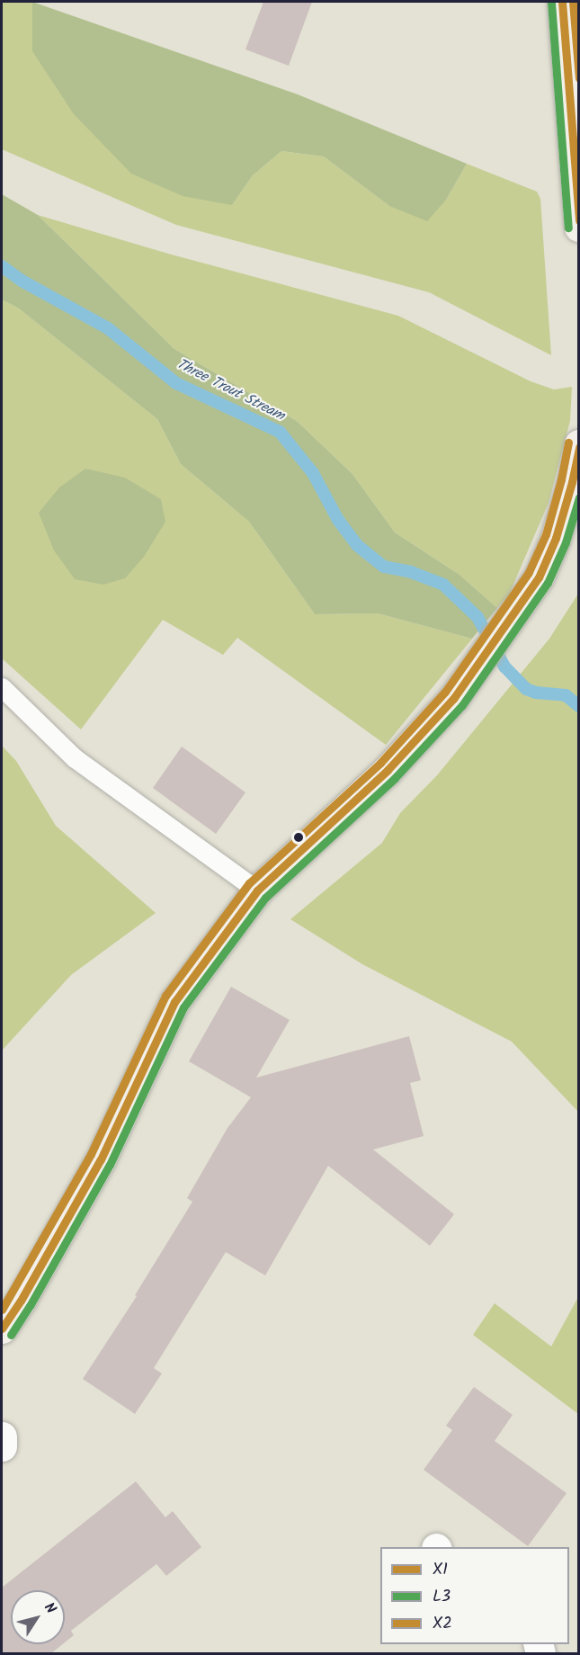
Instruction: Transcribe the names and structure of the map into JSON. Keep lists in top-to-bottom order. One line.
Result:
{"water":["Three Trout Stream"],"lines":["transit line X1","transit line X2","transit line L3"],"legend":["X1","L3","X2"],"north":"top right"}
